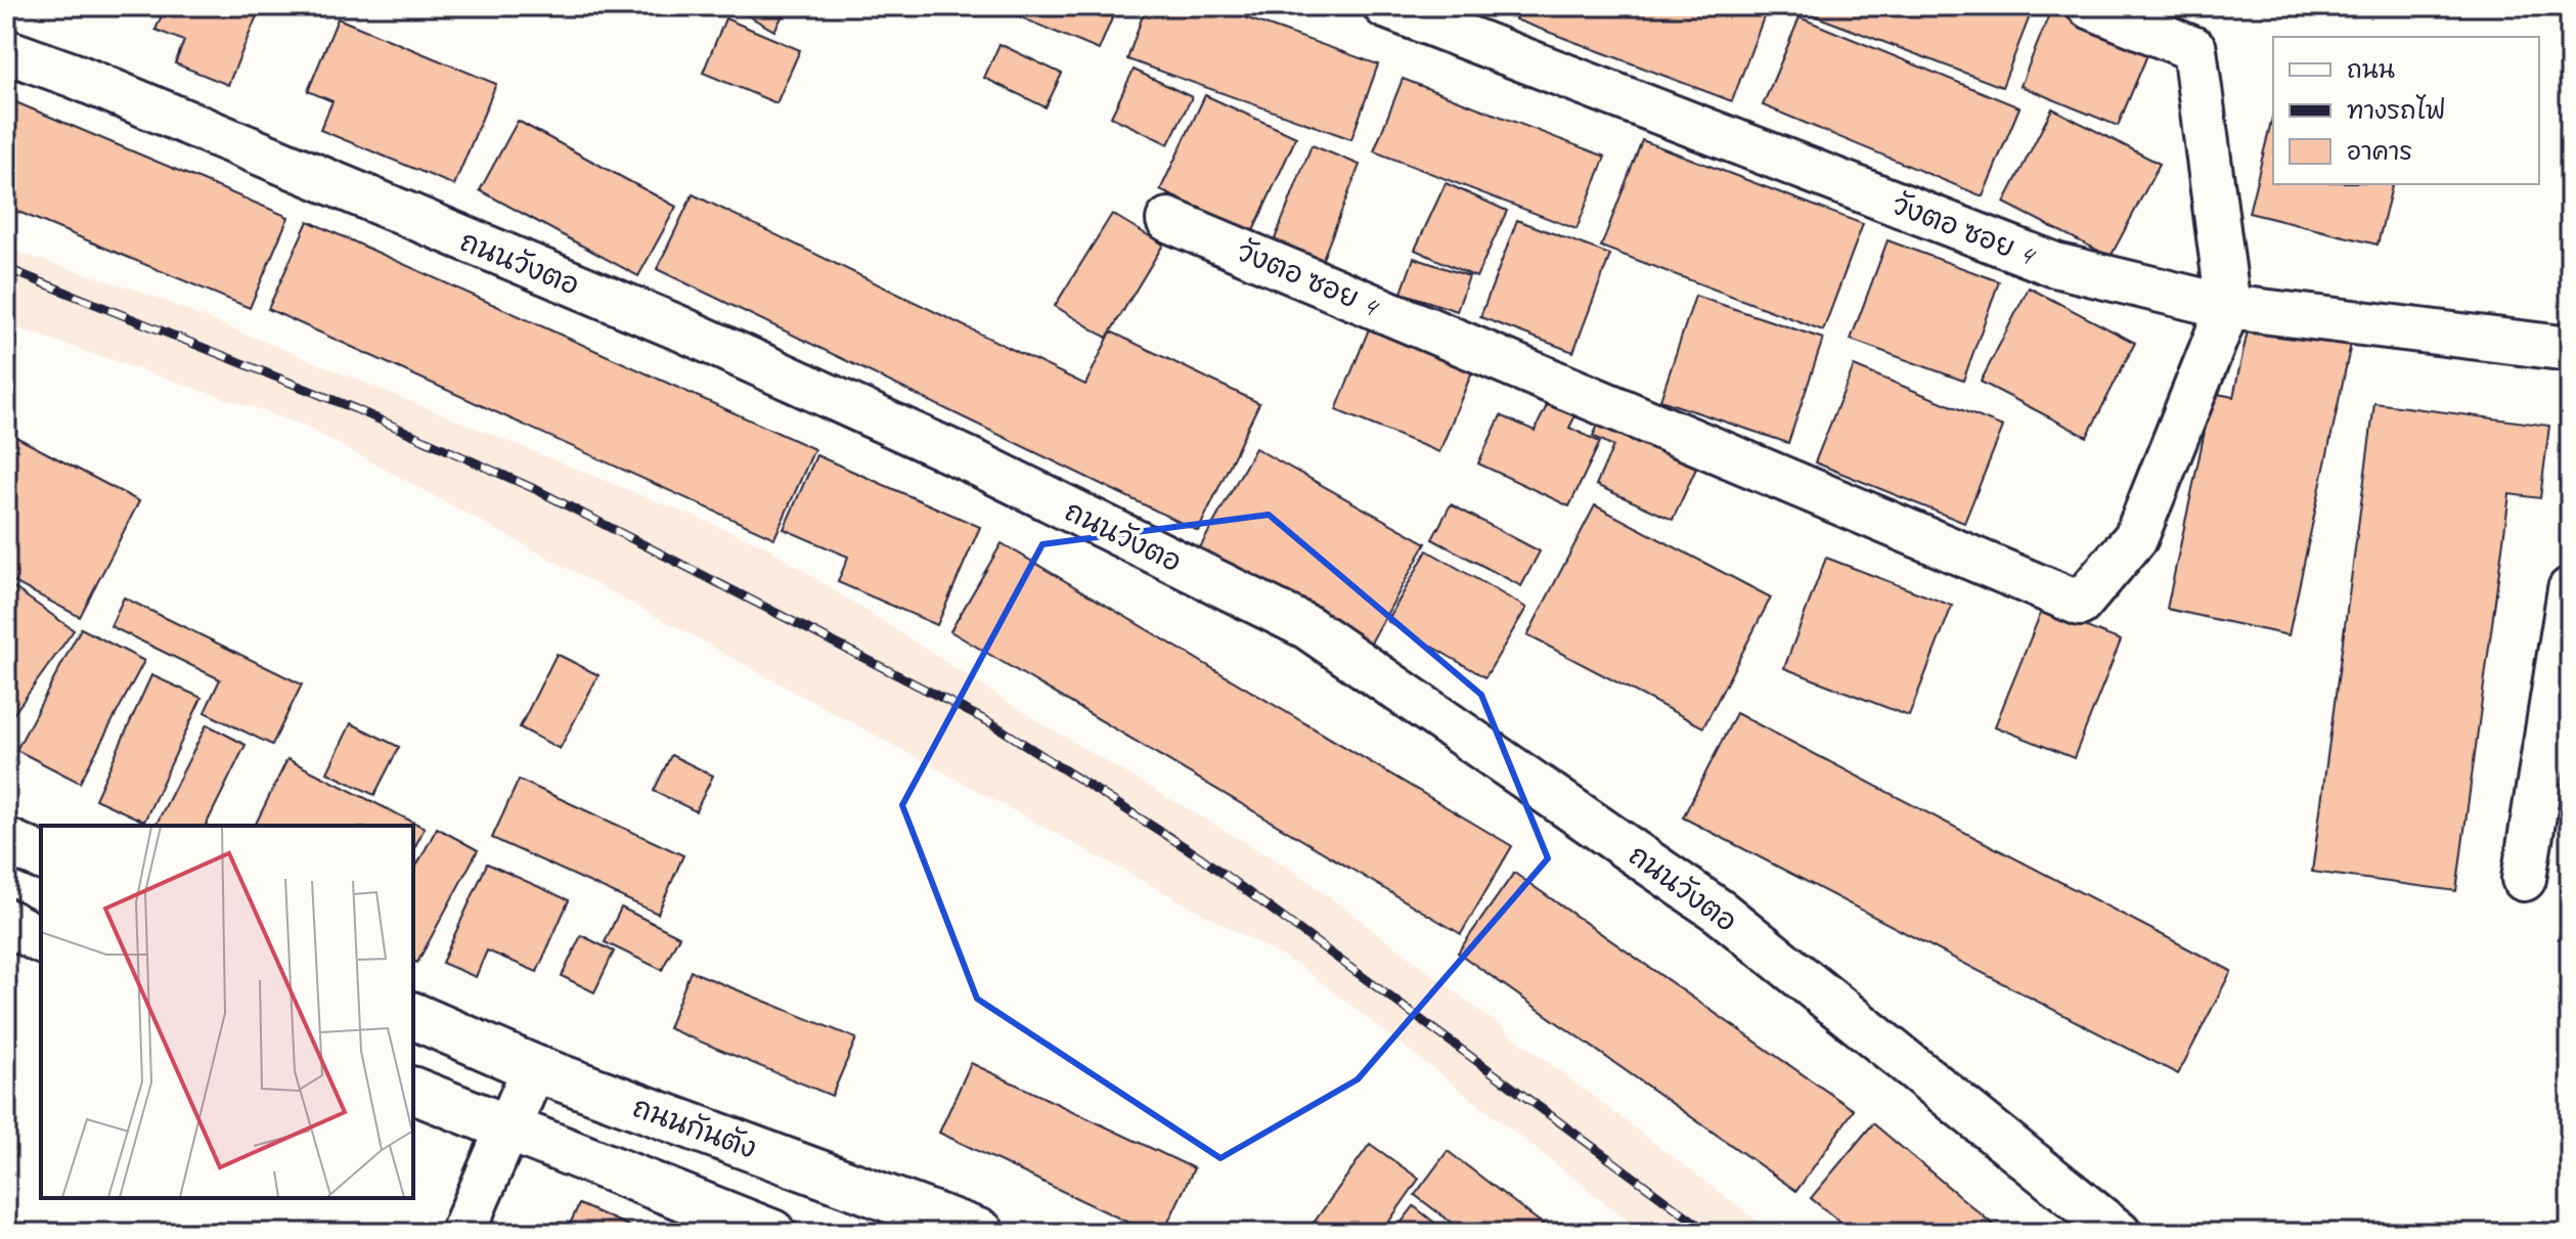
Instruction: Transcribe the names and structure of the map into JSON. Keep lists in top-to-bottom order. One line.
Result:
{"streets":{"main road":["ถนนกันตัง"],"street":["วังตอ ซอย 4","ถนนวังตอ"]},"legend":["ถนน","ทางรถไฟ","อาคาร"]}
